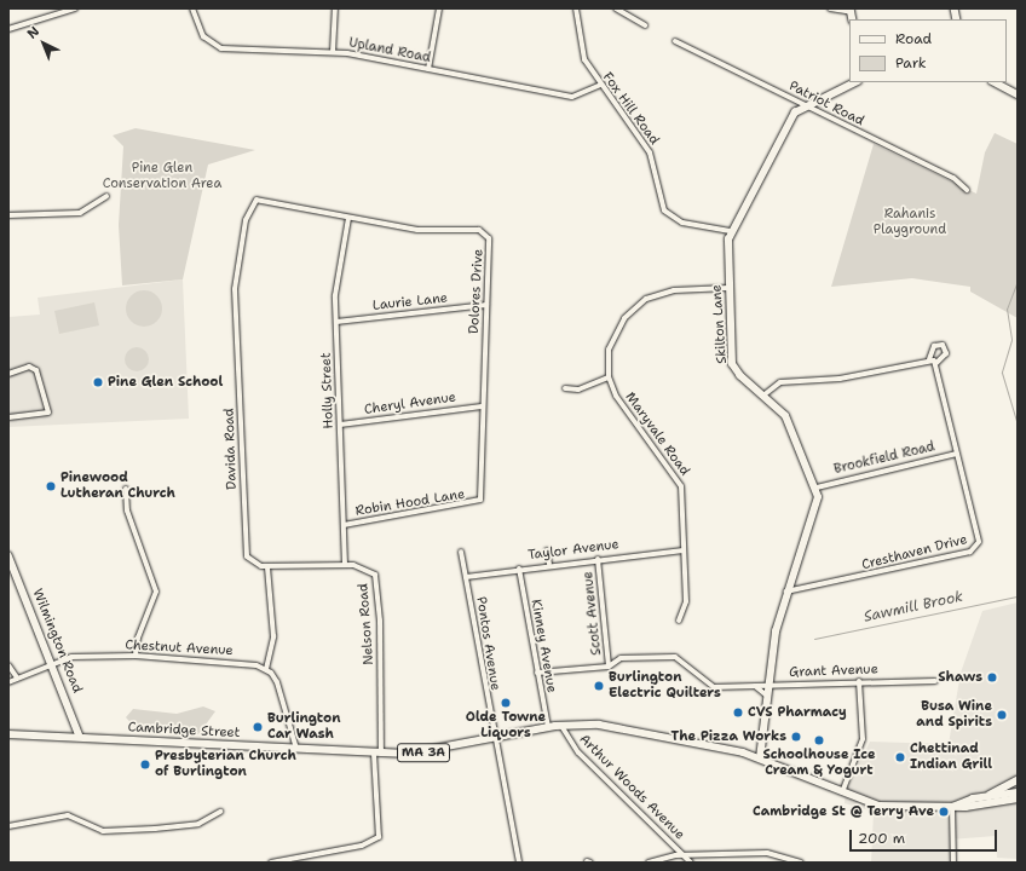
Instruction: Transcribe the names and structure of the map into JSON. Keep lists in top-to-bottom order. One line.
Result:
{"streets":{"main road":["Cambridge Street","MA 3A"],"street":["Upland Road","Patriot Road","Fox Hill Road","Dolores Drive","Laurie Lane","Skilton Lane","Holly Street","Cheryl Avenue","Maryvale Road","Davida Road","Brookfield Road","Robin Hood Lane","Taylor Avenue","Cresthaven Drive","Scott Avenue","Nelson Road","Wilmington Road","Pontos Avenue","Kinney Avenue","Chestnut Avenue","Grant Avenue","Arthur Woods Avenue"]},"crossings":[["Upland Road","Fox Hill Road"],["Patriot Road","Skilton Lane"],["Fox Hill Road","Skilton Lane"],["Dolores Drive","Laurie Lane"],["Dolores Drive","Holly Street"],["Dolores Drive","Cheryl Avenue"],["Dolores Drive","Davida Road"],["Dolores Drive","Robin Hood Lane"],["Laurie Lane","Holly Street"],["Skilton Lane","Maryvale Road"],["Skilton Lane","Brookfield Road"],["Skilton Lane","Cresthaven Drive"],["Skilton Lane","Grant Avenue"],["Skilton Lane","Cambridge Street"],["Holly Street","Cheryl Avenue"],["Holly Street","Robin Hood Lane"],["Holly Street","Nelson Road"],["Maryvale Road","Taylor Avenue"],["Davida Road","Nelson Road"],["Brookfield Road","Cresthaven Drive"],["Taylor Avenue","Scott Avenue"],["Taylor Avenue","Pontos Avenue"],["Taylor Avenue","Kinney Avenue"],["Scott Avenue","Grant Avenue"],["Nelson Road","Cambridge Street"],["Wilmington Road","Chestnut Avenue"],["Wilmington Road","Cambridge Street"],["Pontos Avenue","Cambridge Street"],["Kinney Avenue","Grant Avenue"],["Kinney Avenue","Cambridge Street"],["Cambridge Street","Arthur Woods Avenue"]],"water":["Sawmill Brook"],"parks":["Pine Glen Conservation Area","Rahanis Playground"],"places":["Pine Glen School","Pinewood Lutheran Church","Shaws","Burlington Electric Quilters","Olde Towne Liquors","CVS Pharmacy","Busa Wine and Spirits","Burlington Car Wash","The Pizza Works","Schoolhouse Ice Cream & Yogurt","Chettinad Indian Grill","Presbyterian Church of Burlington","Cambridge St @ Terry Ave"],"legend":["Road","Park"],"scale_bar":"200 m","north":"top left"}
